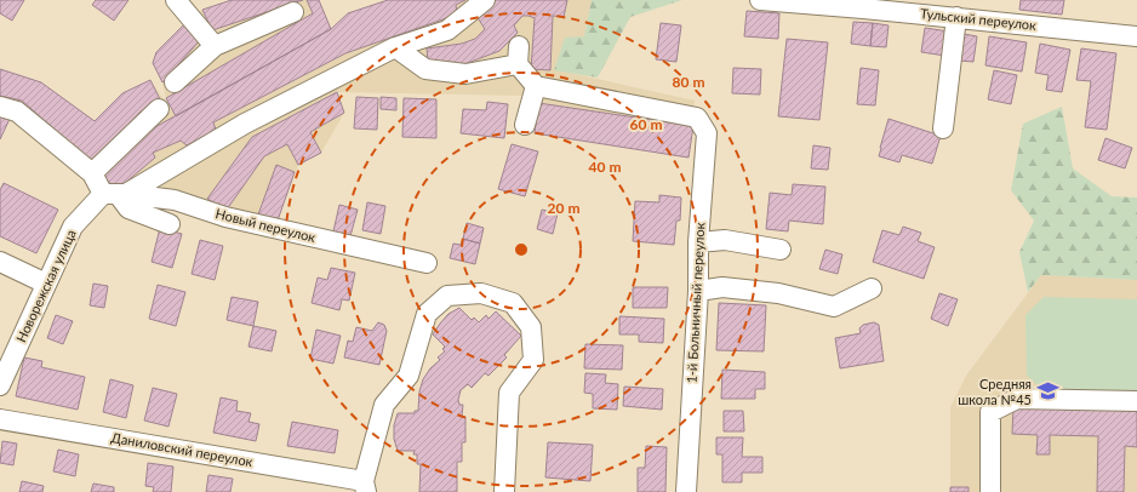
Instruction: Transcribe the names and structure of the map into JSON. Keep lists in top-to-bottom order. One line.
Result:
{"streets":{"street":["Тульский переулок","Новый переулок","Новорежская улица","1-й Больничный переулок","Даниловский переулок"]},"crossings":[["Новый переулок","Новорежская улица"]],"places":{"school or university":["Средняя школа №45"]},"rings":["80 m","60 m","40 m","20 m"]}
